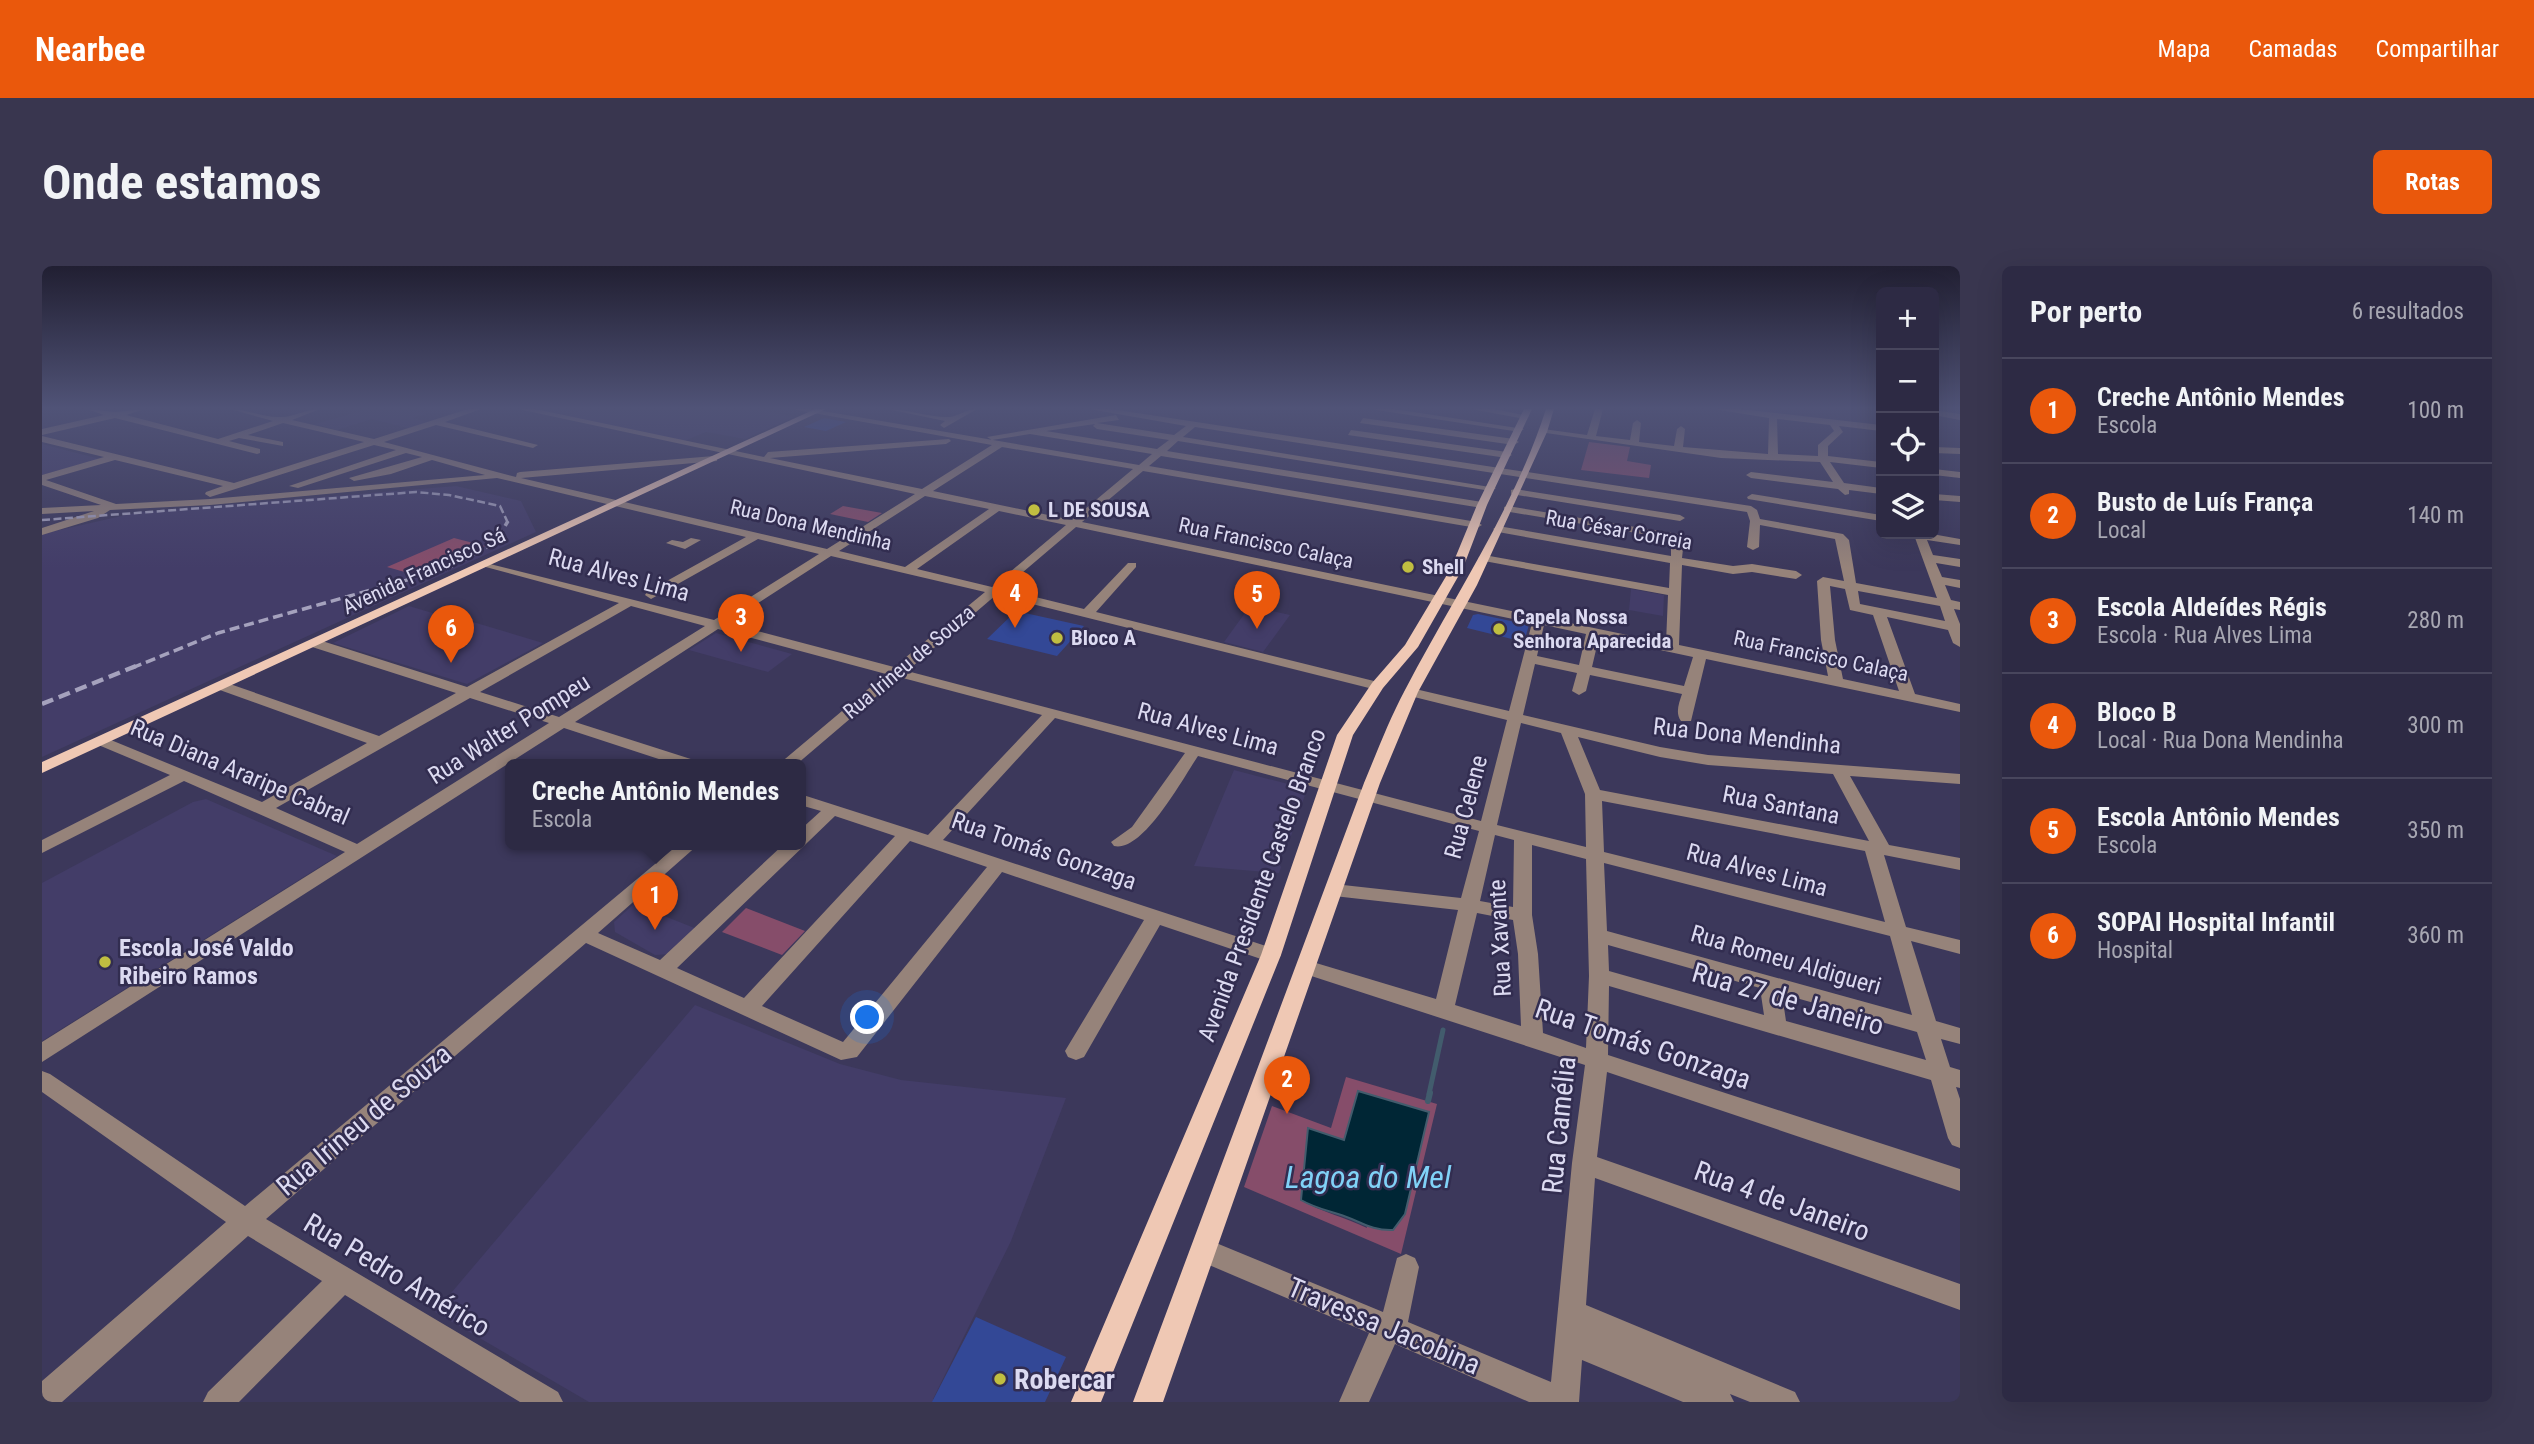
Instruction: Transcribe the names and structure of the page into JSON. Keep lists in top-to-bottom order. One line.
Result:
{"streets":{"main road":["Avenida Francisco Sá","Avenida Presidente Castelo Branco"],"street":["Rua Dona Mendinha","Rua César Correia","Rua Francisco Calaça","Rua Alves Lima","Rua Irineu de Souza","Rua Walter Pompeu","Rua Diana Araripe Cabral","Rua Santana","Rua Celene","Rua Tomás Gonzaga","Rua Xavante","Rua Romeu Aldigueri","Rua 27 de Janeiro","Rua Camélia","Rua 4 de Janeiro","Rua Pedro Américo","Travessa Jacobina"]},"crossings":[["Rua Dona Mendinha","Avenida Francisco Sá"],["Rua Dona Mendinha","Rua Irineu de Souza"],["Rua Dona Mendinha","Rua Walter Pompeu"],["Rua Dona Mendinha","Rua Celene"],["Rua Dona Mendinha","Avenida Presidente Castelo Branco"],["Rua Dona Mendinha","Rua Camélia"],["Rua Francisco Calaça","Rua Irineu de Souza"],["Rua Francisco Calaça","Rua Walter Pompeu"],["Rua Francisco Calaça","Rua Celene"],["Rua Francisco Calaça","Avenida Presidente Castelo Branco"],["Avenida Francisco Sá","Rua Alves Lima"],["Avenida Francisco Sá","Rua Diana Araripe Cabral"],["Rua Alves Lima","Rua Irineu de Souza"],["Rua Alves Lima","Rua Walter Pompeu"],["Rua Alves Lima","Rua Celene"],["Rua Alves Lima","Avenida Presidente Castelo Branco"],["Rua Alves Lima","Rua Xavante"],["Rua Alves Lima","Rua Camélia"],["Rua Irineu de Souza","Rua Pedro Américo"],["Rua Walter Pompeu","Rua Diana Araripe Cabral"],["Rua Santana","Rua Camélia"],["Rua Celene","Rua Tomás Gonzaga"],["Rua Tomás Gonzaga","Avenida Presidente Castelo Branco"],["Rua Tomás Gonzaga","Rua Xavante"],["Rua Tomás Gonzaga","Rua Camélia"],["Rua Romeu Aldigueri","Rua Camélia"],["Rua 27 de Janeiro","Rua Camélia"],["Rua Camélia","Rua 4 de Janeiro"],["Rua Camélia","Travessa Jacobina"]],"water":["Lagoa do Mel"],"places":["L DE SOUSA","Shell","Capela Nossa Senhora Aparecida","Bloco A","Escola José Valdo Ribeiro Ramos","Robercar"],"page":{"header":"Nearbee","nav":["Mapa","Camadas","Compartilhar"],"buttons":"Rotas","title":"Onde estamos","heading":["Por perto","6 resultados"],"map_buttons":["+","−"],"list":[{"mark":"1","name":"Creche Antônio Mendes","note":"Escola","value":"100 m"},{"mark":"2","name":"Busto de Luís França","note":"Local","value":"140 m"},{"mark":"3","name":"Escola Aldeídes Régis","note":"Escola · Rua Alves Lima","value":"280 m"},{"mark":"4","name":"Bloco B","note":"Local · Rua Dona Mendinha","value":"300 m"},{"mark":"5","name":"Escola Antônio Mendes","note":"Escola","value":"350 m"},{"mark":"6","name":"SOPAI Hospital Infantil","note":"Hospital","value":"360 m"}],"pins":["4","5","3","6","1","2"],"popup":["Creche Antônio Mendes","Escola"]}}
